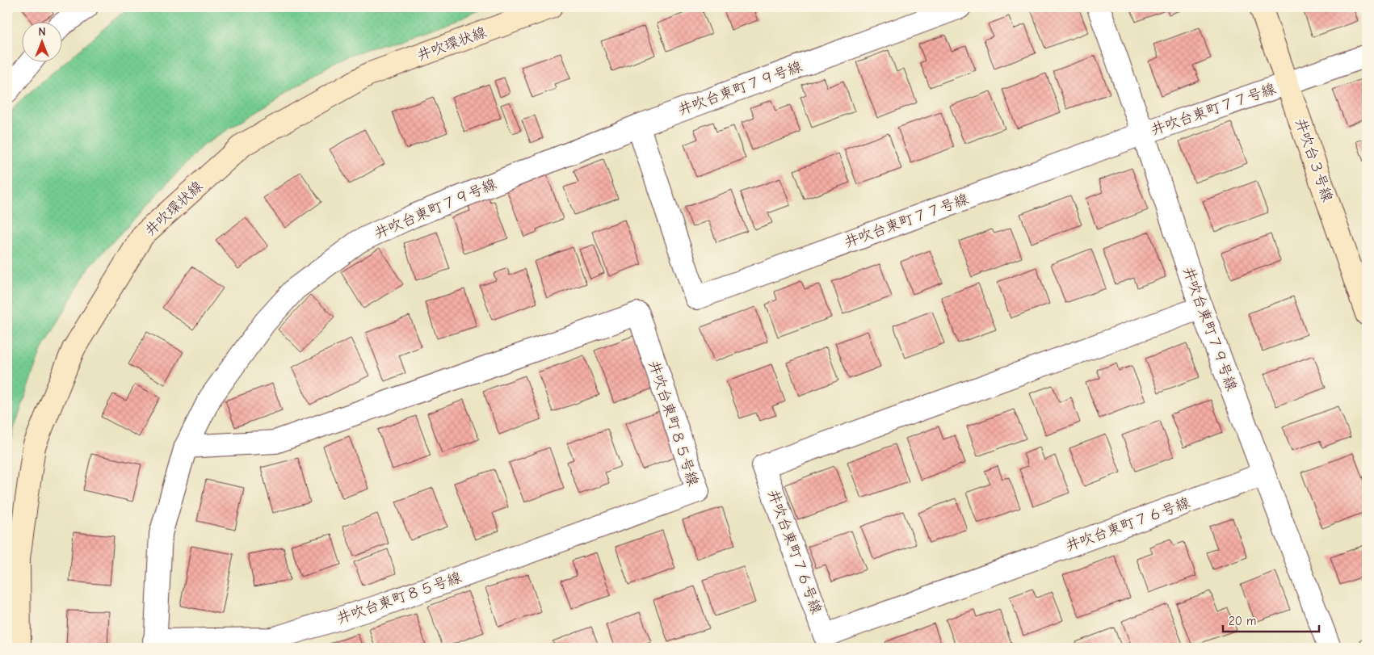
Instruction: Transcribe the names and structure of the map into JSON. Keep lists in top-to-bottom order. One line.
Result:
{"streets":{"street":["井吹環状線","井吹台東町７９号線","井吹台東町７７号線","井吹台３号線","井吹台東町８５号線","井吹台東町７６号線"]},"crossings":[["井吹台東町７９号線","井吹台東町７７号線"],["井吹台東町７９号線","井吹台東町８５号線"],["井吹台東町７９号線","井吹台東町７６号線"],["井吹台東町７７号線","井吹台３号線"]],"scale_bar":"20 m","north":"top"}
